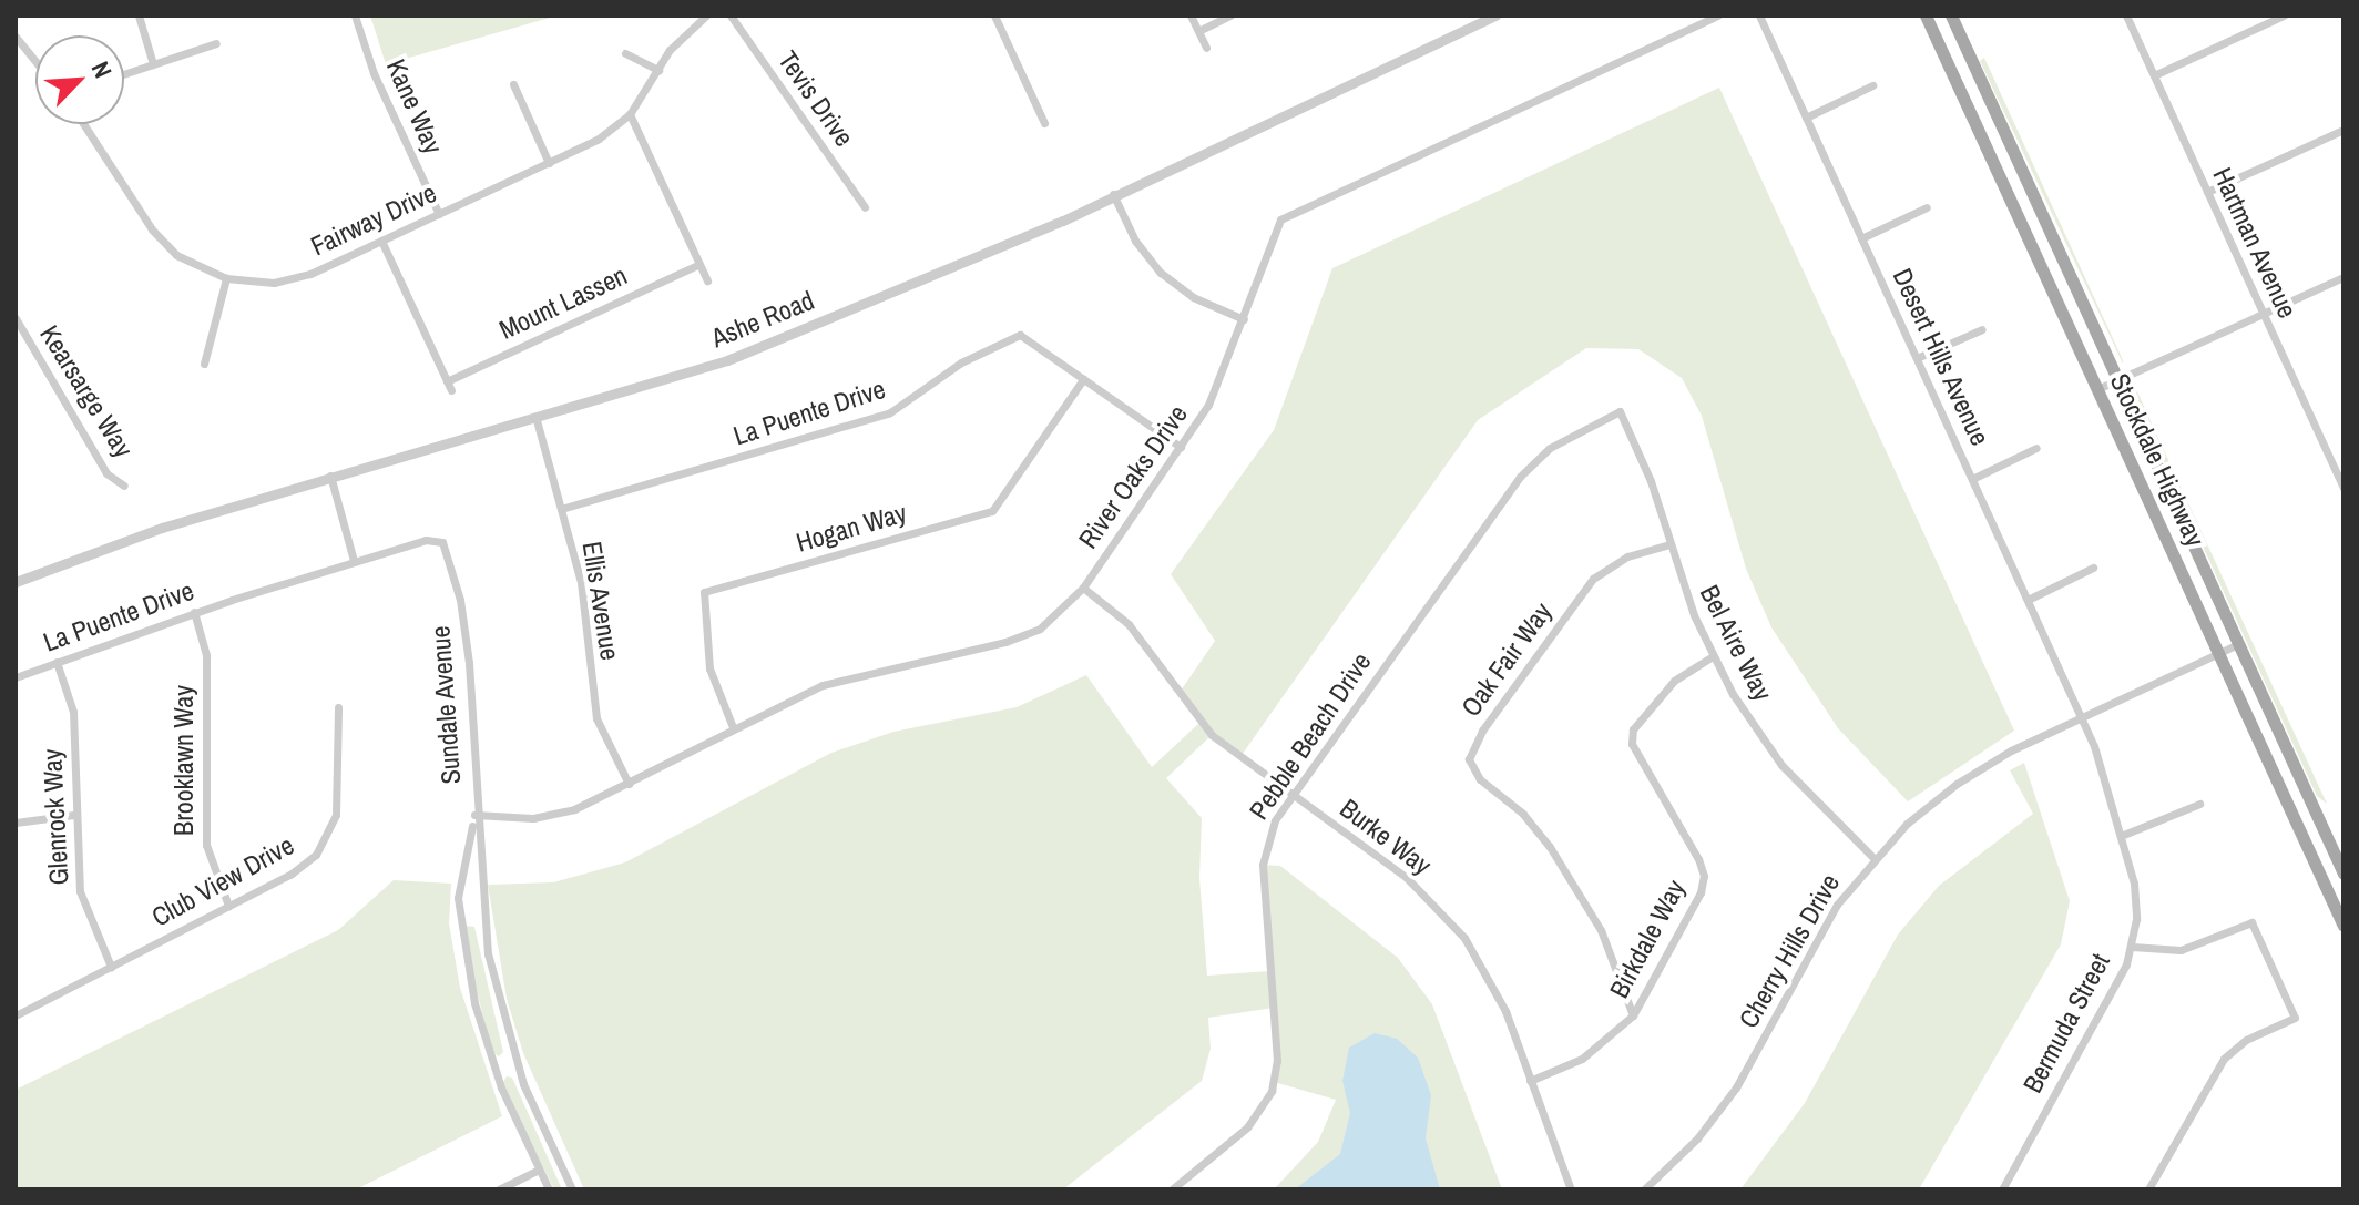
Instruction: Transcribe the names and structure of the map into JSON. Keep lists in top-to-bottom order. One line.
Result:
{"streets":{"main road":["Stockdale Highway"],"street":["Tevis Drive","Kane Way","Fairway Drive","Hartman Avenue","Mount Lassen","Ashe Road","Desert Hills Avenue","Kearsarge Way","La Puente Drive","River Oaks Drive","Hogan Way","Ellis Avenue","Bel Aire Way","Oak Fair Way","Sundale Avenue","Pebble Beach Drive","Brooklawn Way","Glenrock Way","Burke Way","Club View Drive","Birkdale Way","Cherry Hills Drive","Bermuda Street"]},"crossings":[["Kane Way","Fairway Drive"],["Fairway Drive","Mount Lassen"],["Ashe Road","Ellis Avenue"],["Desert Hills Avenue","Cherry Hills Drive"],["Desert Hills Avenue","Bermuda Street"],["La Puente Drive","River Oaks Drive"],["La Puente Drive","Hogan Way"],["La Puente Drive","Ellis Avenue"],["La Puente Drive","Sundale Avenue"],["La Puente Drive","Brooklawn Way"],["La Puente Drive","Glenrock Way"],["Stockdale Highway","Cherry Hills Drive"],["River Oaks Drive","Hogan Way"],["River Oaks Drive","Ellis Avenue"],["River Oaks Drive","Sundale Avenue"],["River Oaks Drive","Burke Way"],["Bel Aire Way","Oak Fair Way"],["Bel Aire Way","Pebble Beach Drive"],["Bel Aire Way","Birkdale Way"],["Bel Aire Way","Cherry Hills Drive"],["Oak Fair Way","Birkdale Way"],["Pebble Beach Drive","Burke Way"],["Brooklawn Way","Club View Drive"],["Glenrock Way","Club View Drive"],["Burke Way","Birkdale Way"],["Cherry Hills Drive","Bermuda Street"]],"north":"top right"}
